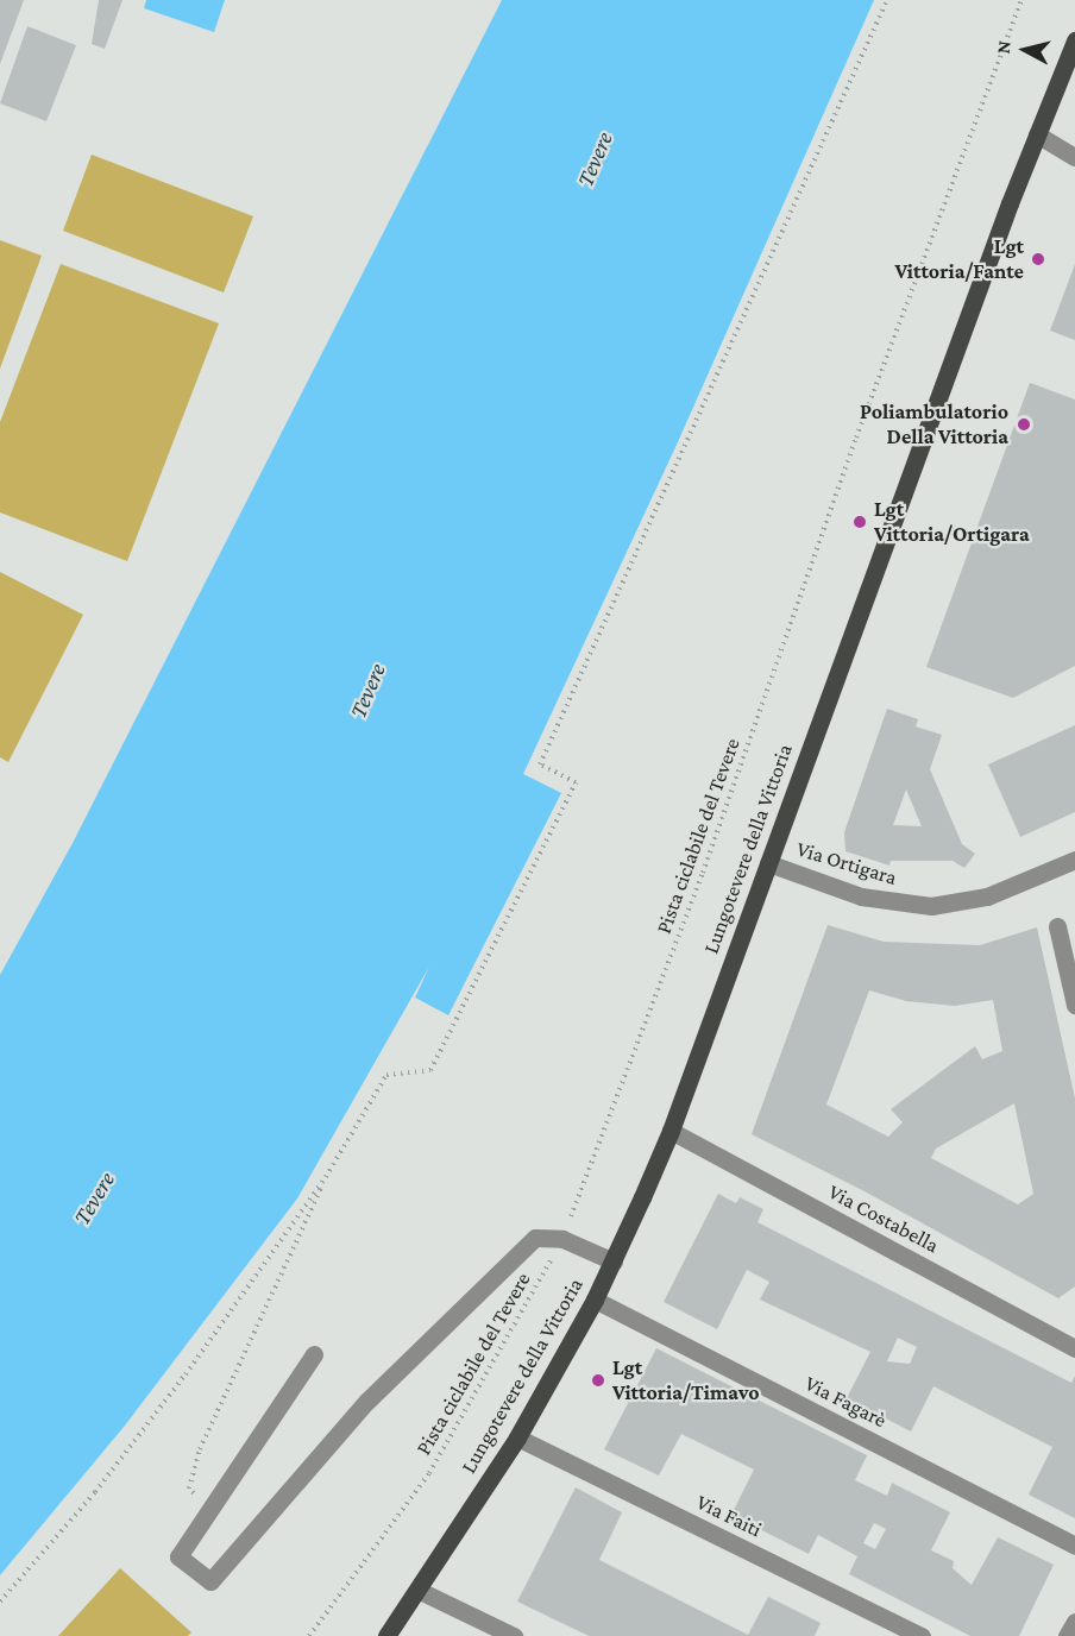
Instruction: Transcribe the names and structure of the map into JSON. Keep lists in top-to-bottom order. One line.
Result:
{"streets":{"main road":["Lungotevere della Vittoria"],"street":["Via Ortigara","Via Costabella","Via Fagarè","Via Faiti"],"path":["Pista ciclabile del Tevere"]},"crossings":[["Lungotevere della Vittoria","Via Ortigara"],["Lungotevere della Vittoria","Via Costabella"],["Lungotevere della Vittoria","Via Fagarè"],["Lungotevere della Vittoria","Via Faiti"]],"water":["Tevere"],"places":["Lgt Vittoria/Fante","Poliambulatorio Della Vittoria","Lgt Vittoria/Ortigara","Lgt Vittoria/Timavo"],"north":"left"}
